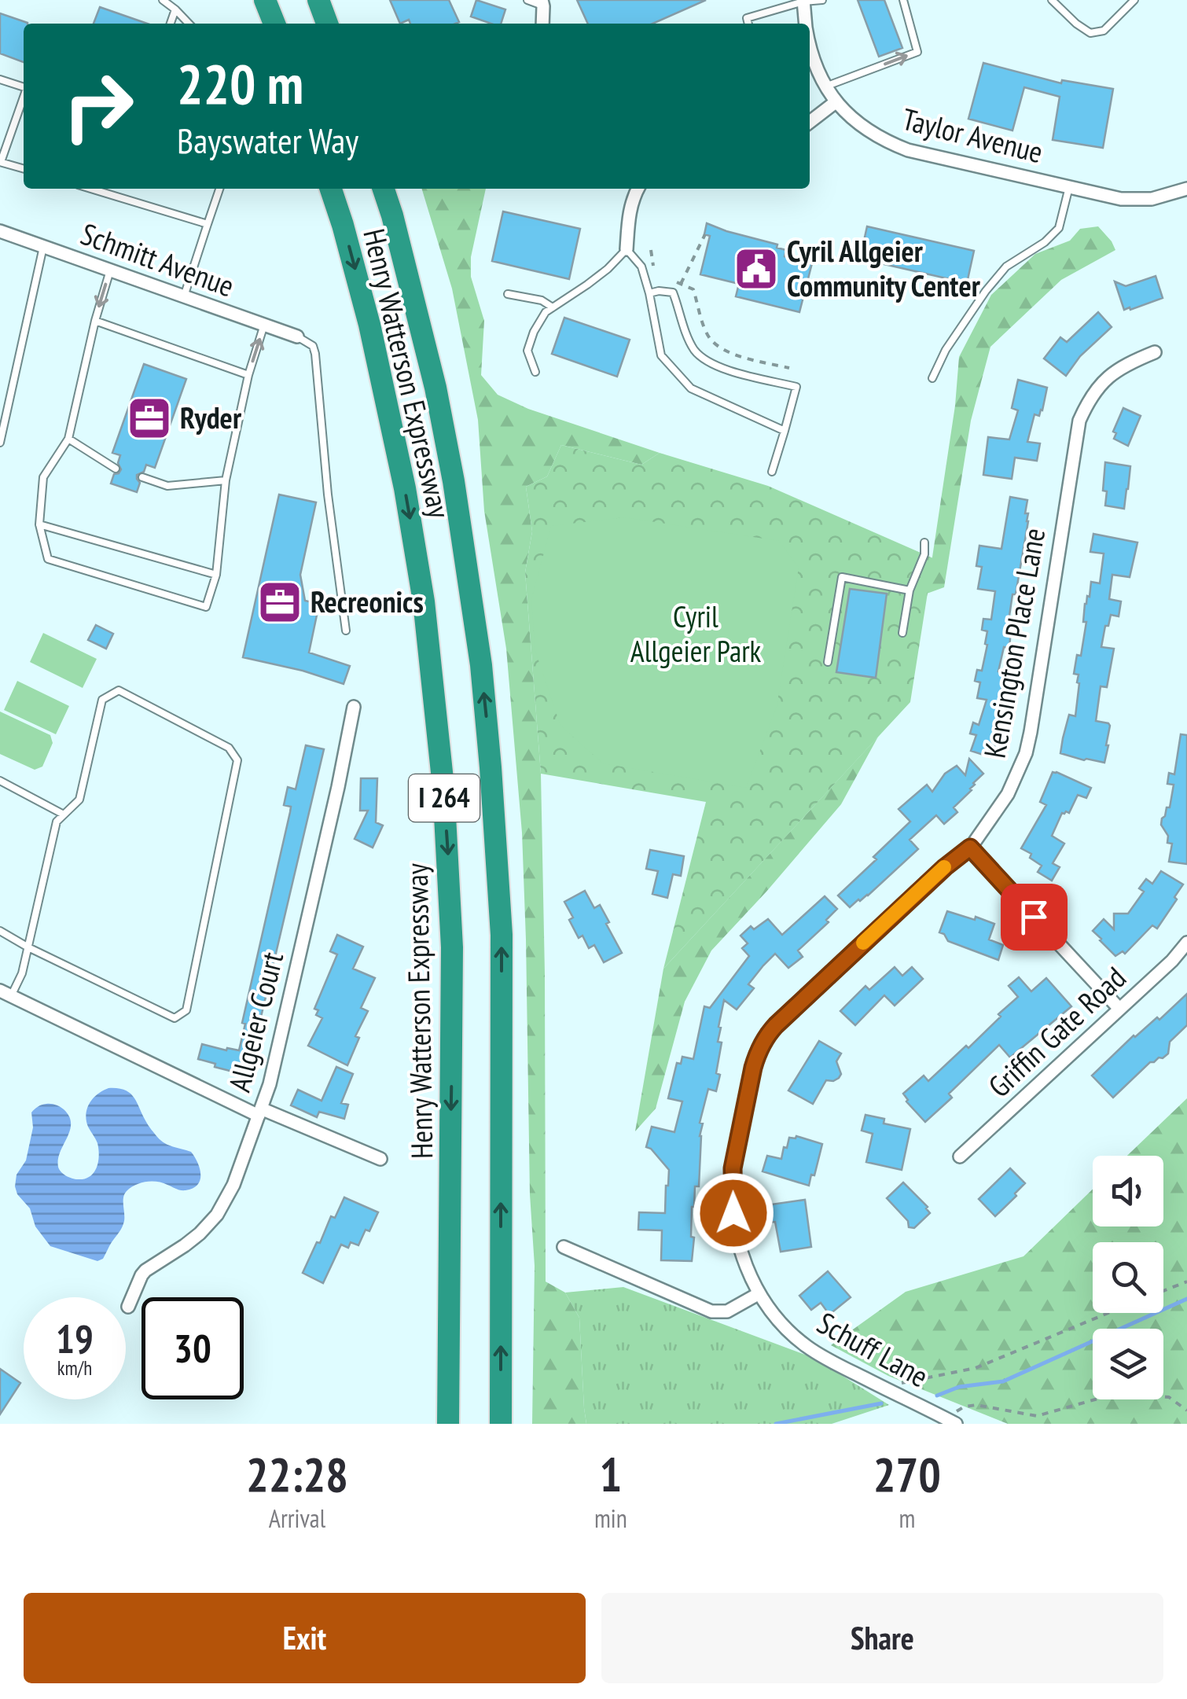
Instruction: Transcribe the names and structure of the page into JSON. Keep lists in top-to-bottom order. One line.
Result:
{"streets":{"highway":["Henry Watterson Expressway","I 264"],"street":["Taylor Avenue","Schmitt Avenue","Kensington Place Lane","Allgeier Court","Griffin Gate Road","Schuff Lane"]},"crossings":[["Kensington Place Lane","Schuff Lane"]],"parks":["Cyril Allgeier Park"],"places":{"public building":["Cyril Allgeier Community Center"],"office":["Ryder","Recreonics"]},"page":{"turn":["220 m","Bayswater Way"],"speed":"19 km/h","limit":"30","eta":["22:28","Arrival","1","min","270","m"],"buttons":["Exit","Share"]}}
